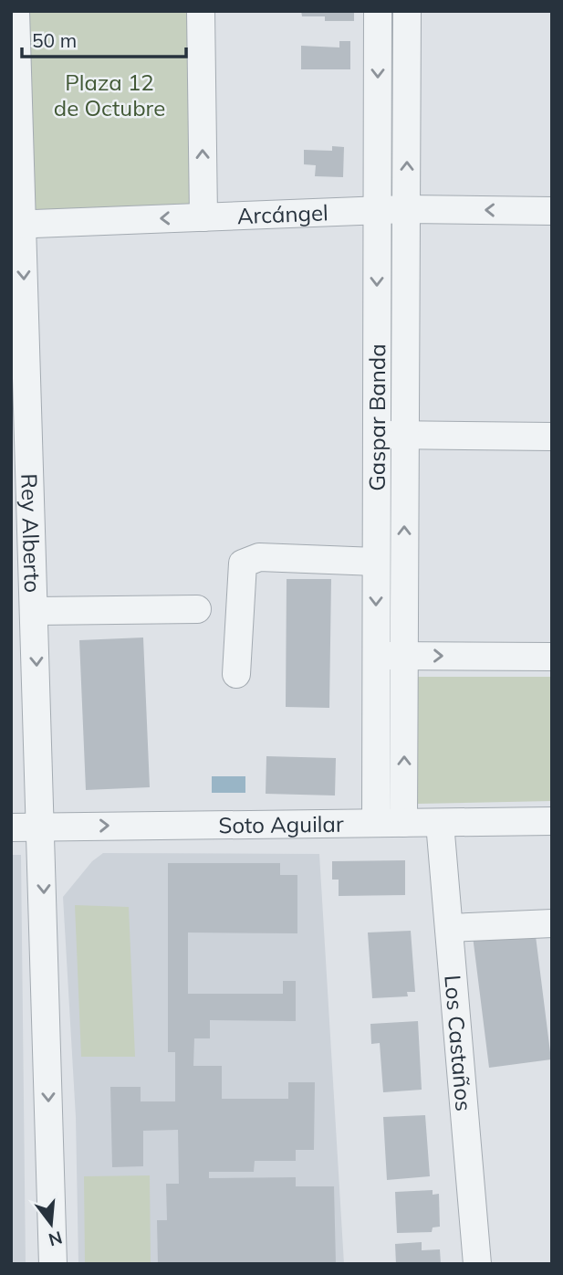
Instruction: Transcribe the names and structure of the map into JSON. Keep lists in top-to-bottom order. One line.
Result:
{"streets":{"street":["Arcángel","Gaspar Banda","Rey Alberto","Soto Aguilar","Los Castaños"]},"crossings":[["Arcángel","Gaspar Banda"],["Arcángel","Rey Alberto"],["Gaspar Banda","Soto Aguilar"],["Rey Alberto","Soto Aguilar"],["Soto Aguilar","Los Castaños"]],"one_way":["Rey Alberto"],"parks":["Plaza 12 de Octubre"],"scale_bar":"50 m","north":"bottom"}
